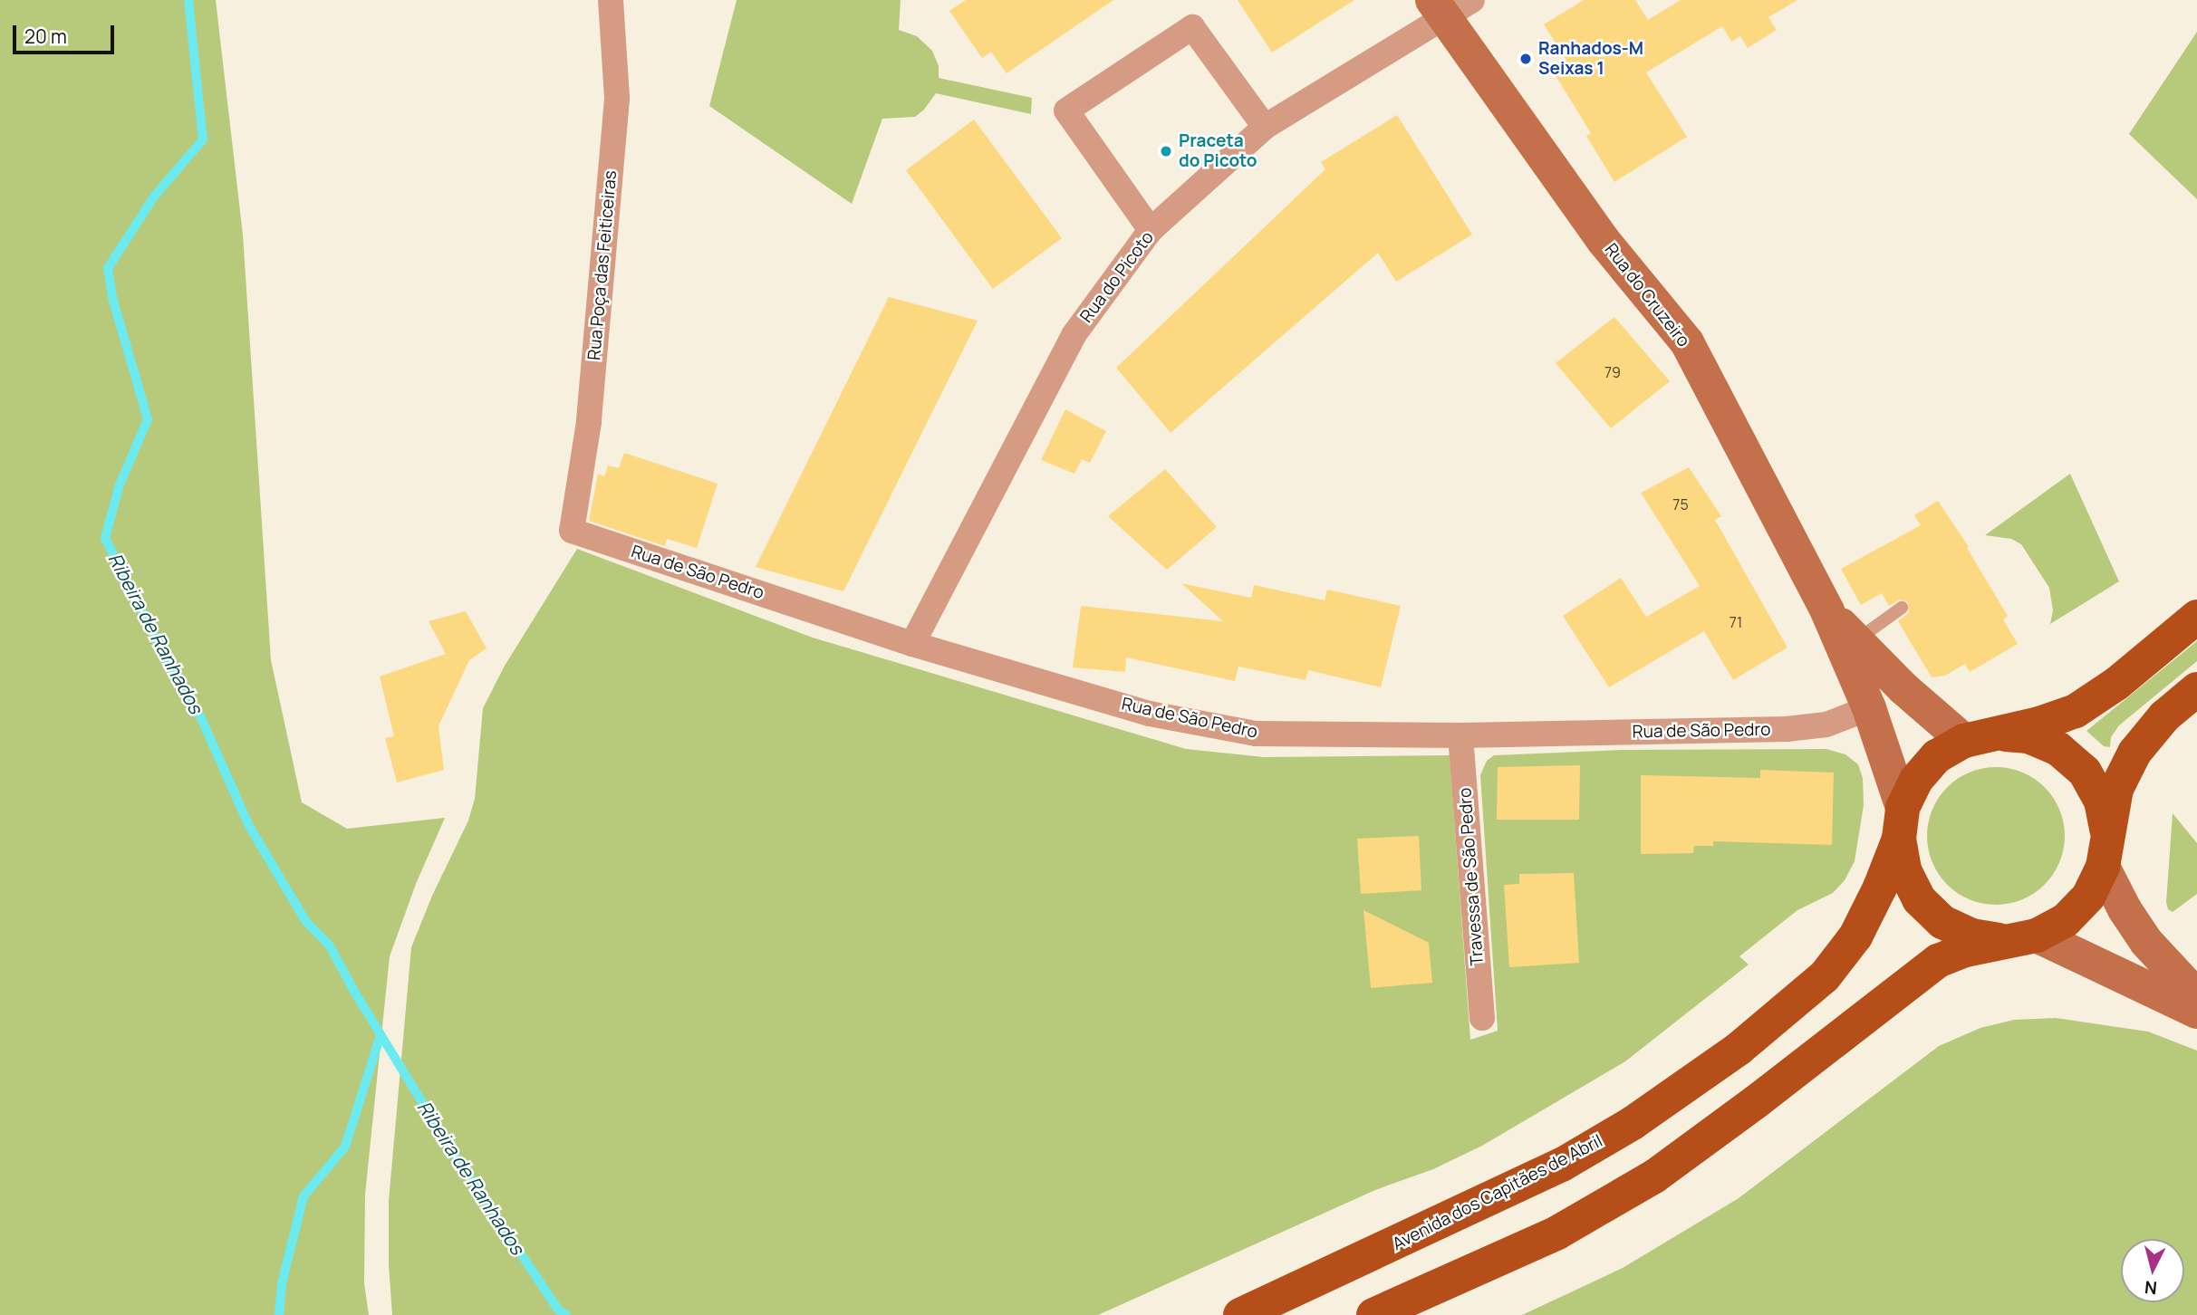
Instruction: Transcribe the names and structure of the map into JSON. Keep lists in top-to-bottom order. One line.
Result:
{"streets":{"main road":["Avenida dos Capitães de Abril"],"street":["Rua Poça das Feiticeiras","Rua do Picoto","Rua do Cruzeiro","Rua de São Pedro","Travessa de São Pedro"]},"crossings":[["Rua Poça das Feiticeiras","Rua de São Pedro"],["Rua do Picoto","Rua do Cruzeiro"],["Rua do Picoto","Rua de São Pedro"],["Rua do Cruzeiro","Rua de São Pedro"],["Rua do Cruzeiro","Avenida dos Capitães de Abril"],["Rua de São Pedro","Travessa de São Pedro"]],"water":["Ribeira de Ranhados"],"places":["Ranhados-M Seixas 1","Praceta do Picoto"],"house_numbers":["79","75","71"],"scale_bar":"20 m","north":"bottom"}
